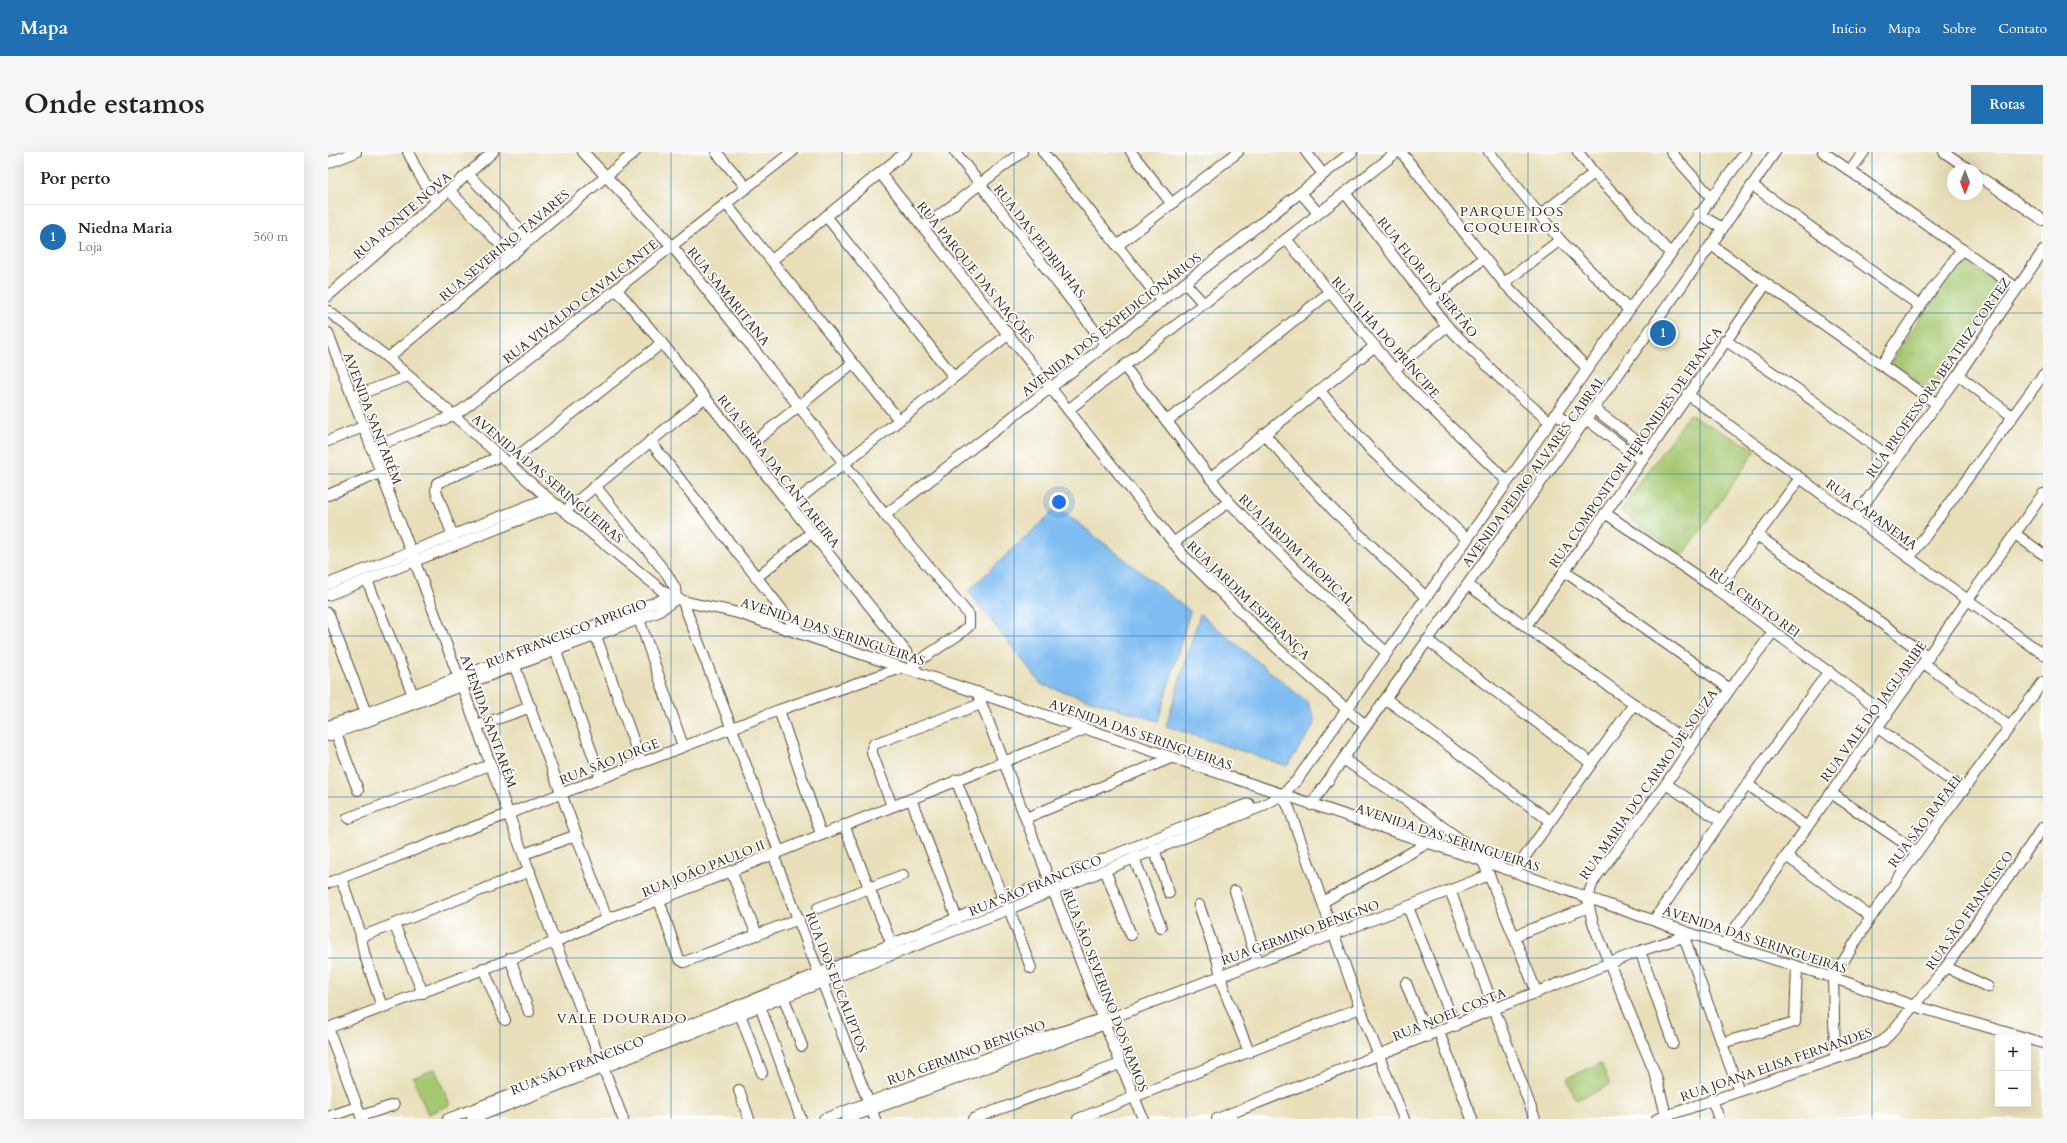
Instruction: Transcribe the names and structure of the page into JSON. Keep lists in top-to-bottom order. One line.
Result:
{"streets":{"street":["RUA PONTE NOVA","RUA DAS PEDRINHAS","RUA SEVERINO TAVARES","RUA PARQUE DAS NAÇÕES","RUA FLOR DO SERTÃO","RUA SAMARITANA","RUA VIVALDO CAVALCANTE","AVENIDA DOS EXPEDICIONÁRIOS","RUA ILHA DO PRÍNCIPE","RUA PROFESSORA BEATRIZ CORTEZ","AVENIDA SANTARÉM","RUA COMPOSITOR HERONIDES DE FRANCA","RUA SERRA DA CANTAREIRA","AVENIDA PEDRO ALVARES CABRAL","AVENIDA DAS SERINGUEIRAS","RUA CAPANEMA","RUA JARDIM TROPICAL","RUA JARDIM ESPERANÇA","RUA CRISTO REI","RUA FRANCISCO APRIGIO","RUA VALE DO JAGUARIBE","RUA SÃO JORGE","RUA MARIA DO CARMO DE SOUZA","RUA SÃO RAFAEL","RUA JOÃO PAULO II","RUA SÃO FRANCISCO","RUA GERMINO BENIGNO","RUA DOS EUCALIPTOS","RUA SÃO SEVERINO DOS RAMOS","RUA NOEL COSTA","RUA JOANA ELISA FERNANDES"]},"crossings":[["RUA DAS PEDRINHAS","AVENIDA DOS EXPEDICIONÁRIOS"],["RUA SEVERINO TAVARES","RUA SAMARITANA"],["RUA SEVERINO TAVARES","AVENIDA DAS SERINGUEIRAS"],["RUA PARQUE DAS NAÇÕES","AVENIDA DOS EXPEDICIONÁRIOS"],["RUA PARQUE DAS NAÇÕES","RUA JARDIM ESPERANÇA"],["RUA FLOR DO SERTÃO","AVENIDA PEDRO ALVARES CABRAL"],["RUA SAMARITANA","RUA VIVALDO CAVALCANTE"],["RUA SAMARITANA","AVENIDA DOS EXPEDICIONÁRIOS"],["RUA SAMARITANA","RUA SERRA DA CANTAREIRA"],["RUA SAMARITANA","AVENIDA DAS SERINGUEIRAS"],["RUA VIVALDO CAVALCANTE","AVENIDA SANTARÉM"],["RUA VIVALDO CAVALCANTE","RUA SERRA DA CANTAREIRA"],["RUA VIVALDO CAVALCANTE","AVENIDA DAS SERINGUEIRAS"],["AVENIDA DOS EXPEDICIONÁRIOS","RUA JARDIM ESPERANÇA"],["RUA ILHA DO PRÍNCIPE","AVENIDA PEDRO ALVARES CABRAL"],["RUA PROFESSORA BEATRIZ CORTEZ","RUA CAPANEMA"],["AVENIDA SANTARÉM","RUA FRANCISCO APRIGIO"],["AVENIDA SANTARÉM","RUA SÃO JORGE"],["AVENIDA SANTARÉM","RUA JOÃO PAULO II"],["AVENIDA SANTARÉM","RUA SÃO FRANCISCO"],["RUA COMPOSITOR HERONIDES DE FRANCA","RUA CAPANEMA"],["RUA COMPOSITOR HERONIDES DE FRANCA","RUA CRISTO REI"],["RUA SERRA DA CANTAREIRA","AVENIDA DAS SERINGUEIRAS"],["AVENIDA PEDRO ALVARES CABRAL","AVENIDA DAS SERINGUEIRAS"],["AVENIDA PEDRO ALVARES CABRAL","RUA JARDIM TROPICAL"],["AVENIDA PEDRO ALVARES CABRAL","RUA JARDIM ESPERANÇA"],["AVENIDA PEDRO ALVARES CABRAL","RUA SÃO FRANCISCO"],["AVENIDA DAS SERINGUEIRAS","RUA FRANCISCO APRIGIO"],["AVENIDA DAS SERINGUEIRAS","RUA VALE DO JAGUARIBE"],["AVENIDA DAS SERINGUEIRAS","RUA SÃO JORGE"],["AVENIDA DAS SERINGUEIRAS","RUA MARIA DO CARMO DE SOUZA"],["AVENIDA DAS SERINGUEIRAS","RUA SÃO RAFAEL"],["AVENIDA DAS SERINGUEIRAS","RUA JOÃO PAULO II"],["AVENIDA DAS SERINGUEIRAS","RUA SÃO FRANCISCO"],["AVENIDA DAS SERINGUEIRAS","RUA DOS EUCALIPTOS"],["AVENIDA DAS SERINGUEIRAS","RUA SÃO SEVERINO DOS RAMOS"],["AVENIDA DAS SERINGUEIRAS","RUA NOEL COSTA"],["AVENIDA DAS SERINGUEIRAS","RUA JOANA ELISA FERNANDES"],["RUA CAPANEMA","RUA VALE DO JAGUARIBE"],["RUA CRISTO REI","RUA VALE DO JAGUARIBE"],["RUA CRISTO REI","RUA MARIA DO CARMO DE SOUZA"],["RUA FRANCISCO APRIGIO","RUA DOS EUCALIPTOS"],["RUA SÃO JORGE","RUA DOS EUCALIPTOS"],["RUA JOÃO PAULO II","RUA SÃO FRANCISCO"],["RUA JOÃO PAULO II","RUA DOS EUCALIPTOS"],["RUA JOÃO PAULO II","RUA SÃO SEVERINO DOS RAMOS"],["RUA SÃO FRANCISCO","RUA DOS EUCALIPTOS"],["RUA SÃO FRANCISCO","RUA SÃO SEVERINO DOS RAMOS"],["RUA SÃO FRANCISCO","RUA JOANA ELISA FERNANDES"],["RUA GERMINO BENIGNO","RUA DOS EUCALIPTOS"],["RUA GERMINO BENIGNO","RUA SÃO SEVERINO DOS RAMOS"]],"districts":["PARQUE DOS COQUEIROS","VALE DOURADO"],"north":"bottom","page":{"header":"Mapa","nav":["Início","Mapa","Sobre","Contato"],"title":"Onde estamos","buttons":"Rotas","heading":"Por perto","list":[{"mark":"1","name":"Niedna Maria","note":"Loja","value":"560 m"}],"pins":"1","map_buttons":["+","−"]}}
